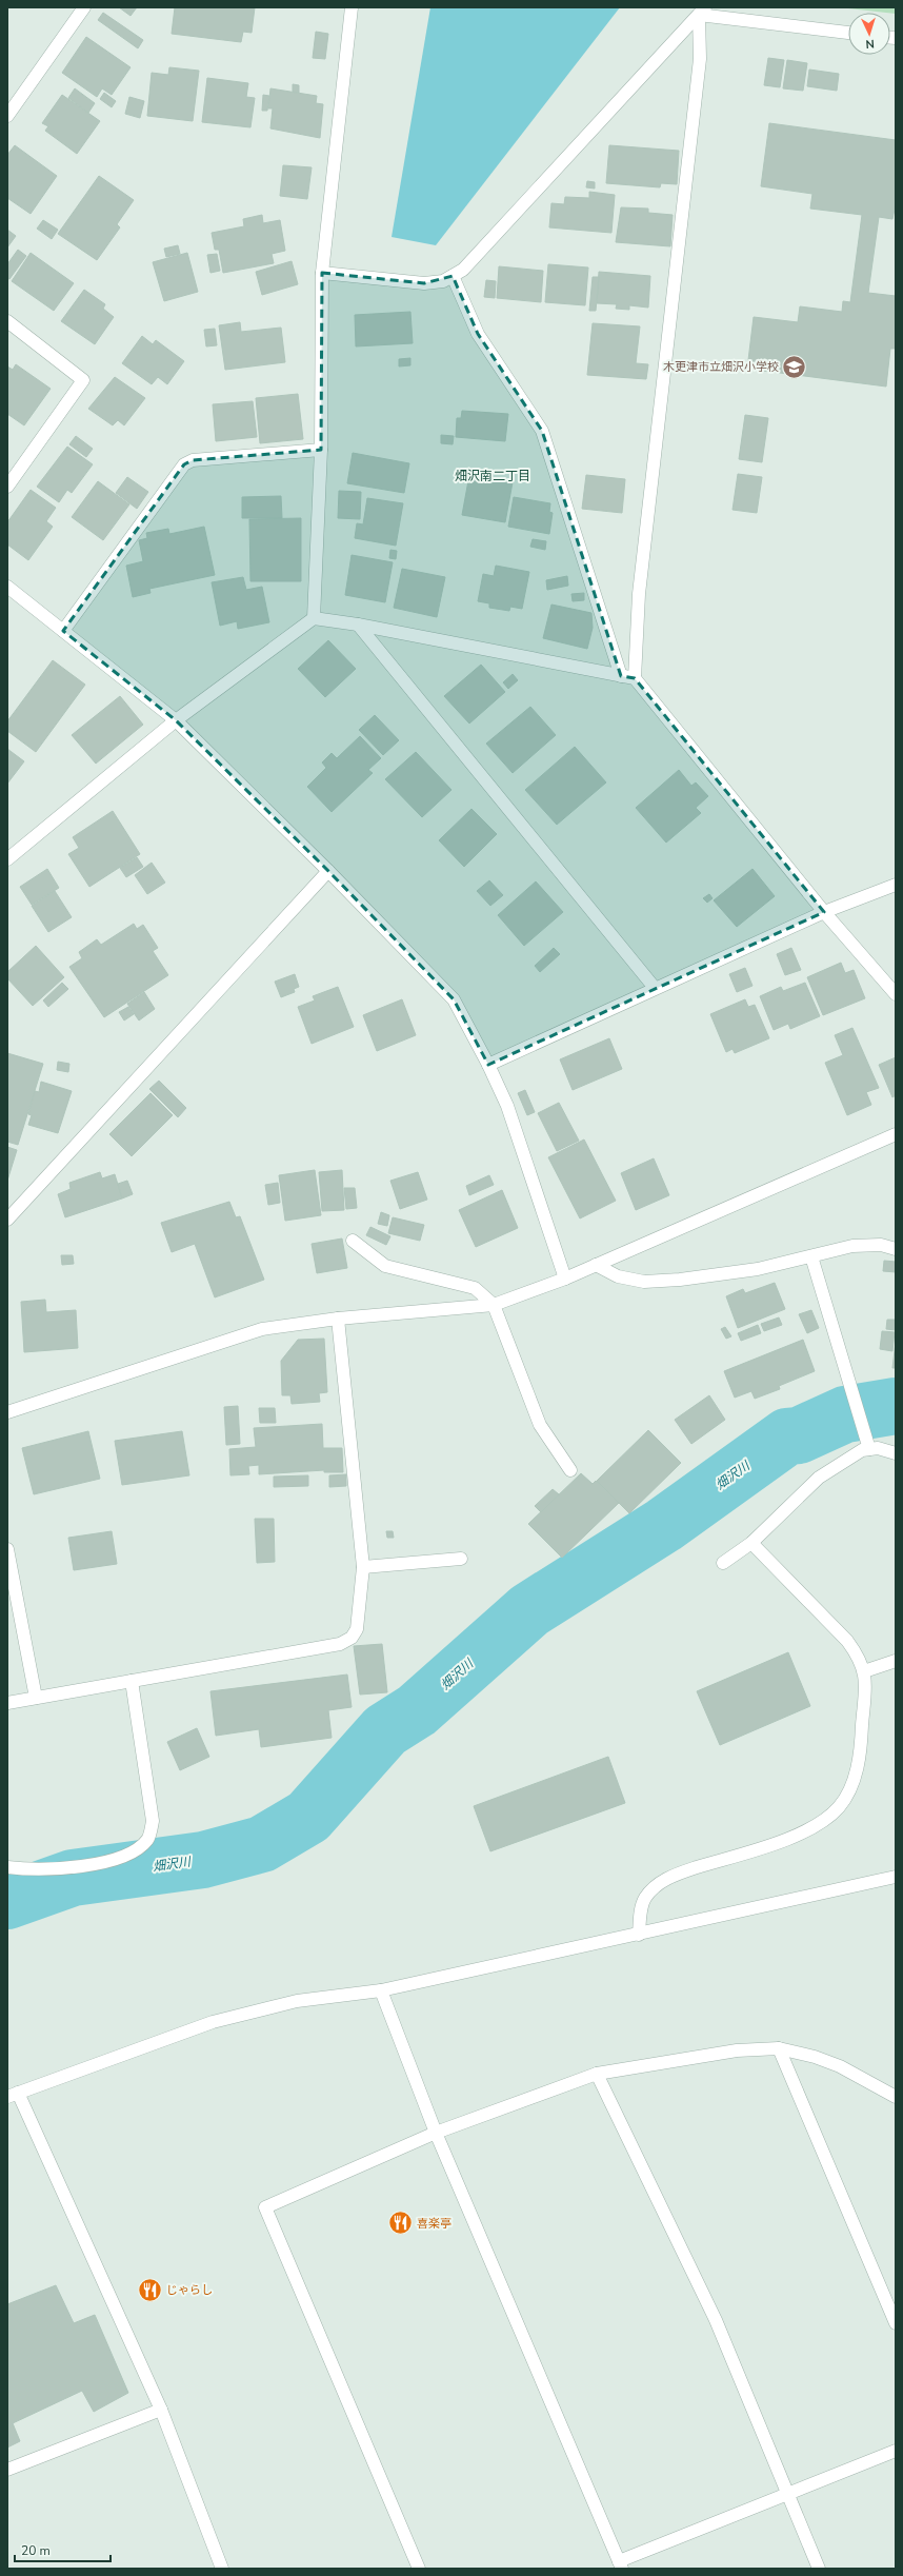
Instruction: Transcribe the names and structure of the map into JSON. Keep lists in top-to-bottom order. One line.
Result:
{"districts":["畑沢南二丁目"],"water":["畑沢川"],"places":{"school or university":["木更津市立畑沢小学校"],"restaurant":["喜楽亭","じゃらし"]},"scale_bar":"20 m","north":"bottom"}
